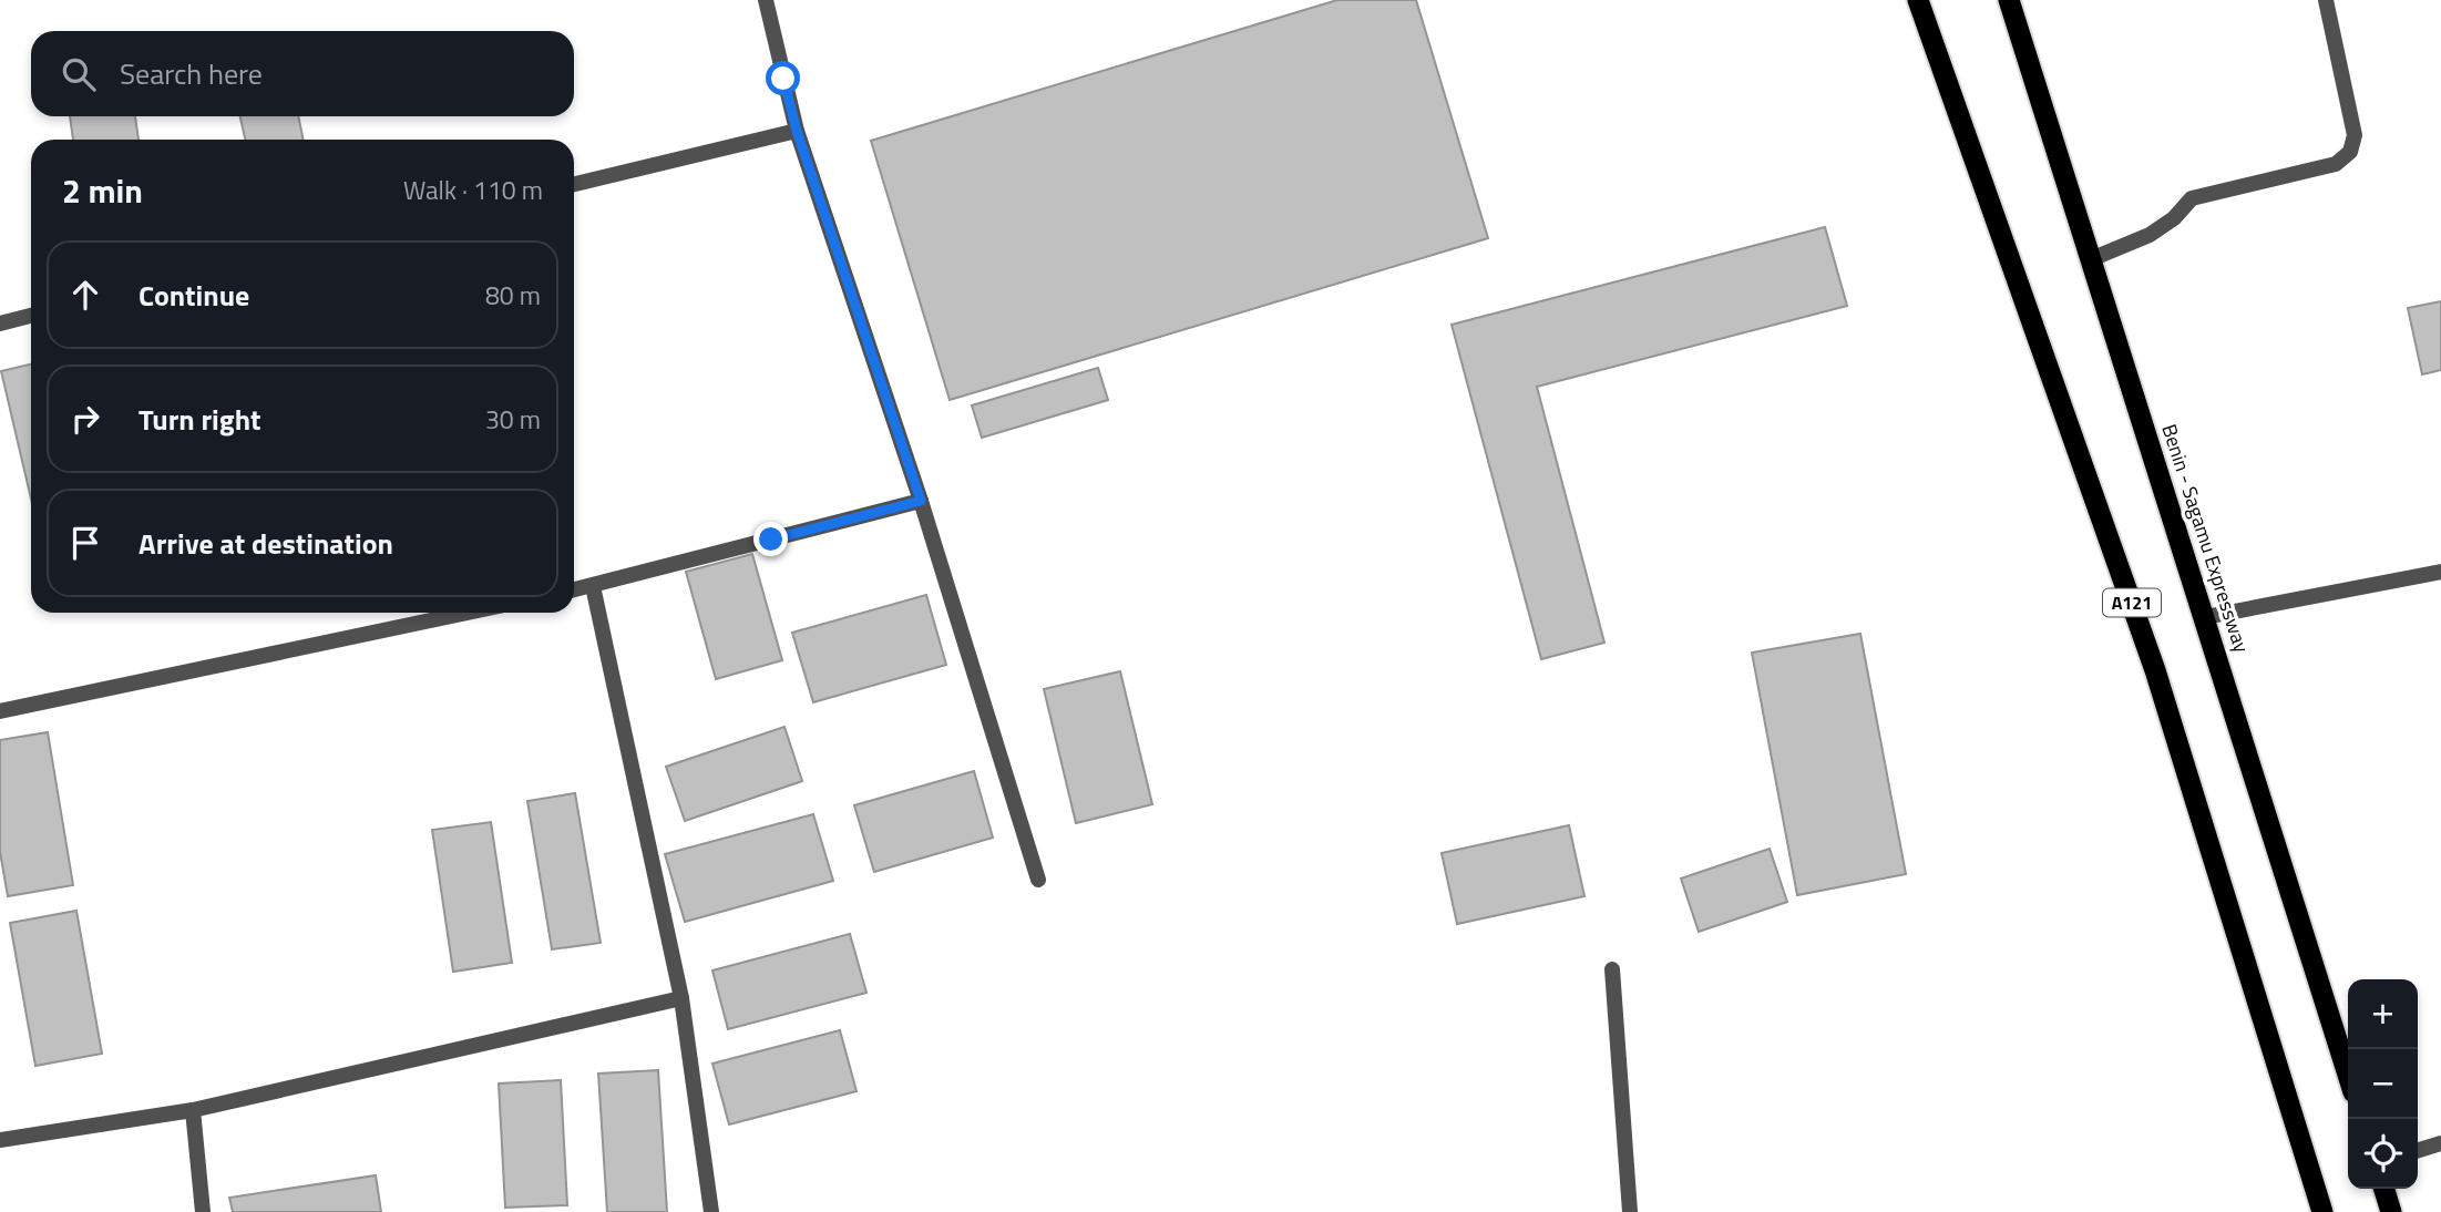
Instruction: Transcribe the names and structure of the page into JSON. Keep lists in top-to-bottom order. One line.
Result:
{"streets":{"highway":["Benin - Sagamu Expressway","A121"]},"page":{"search":"Search here","heading":["2 min","Walk · 110 m"],"list":[["Continue","80 m"],["Turn right","30 m"],"Arrive at destination"],"map_buttons":["+","−"]}}
